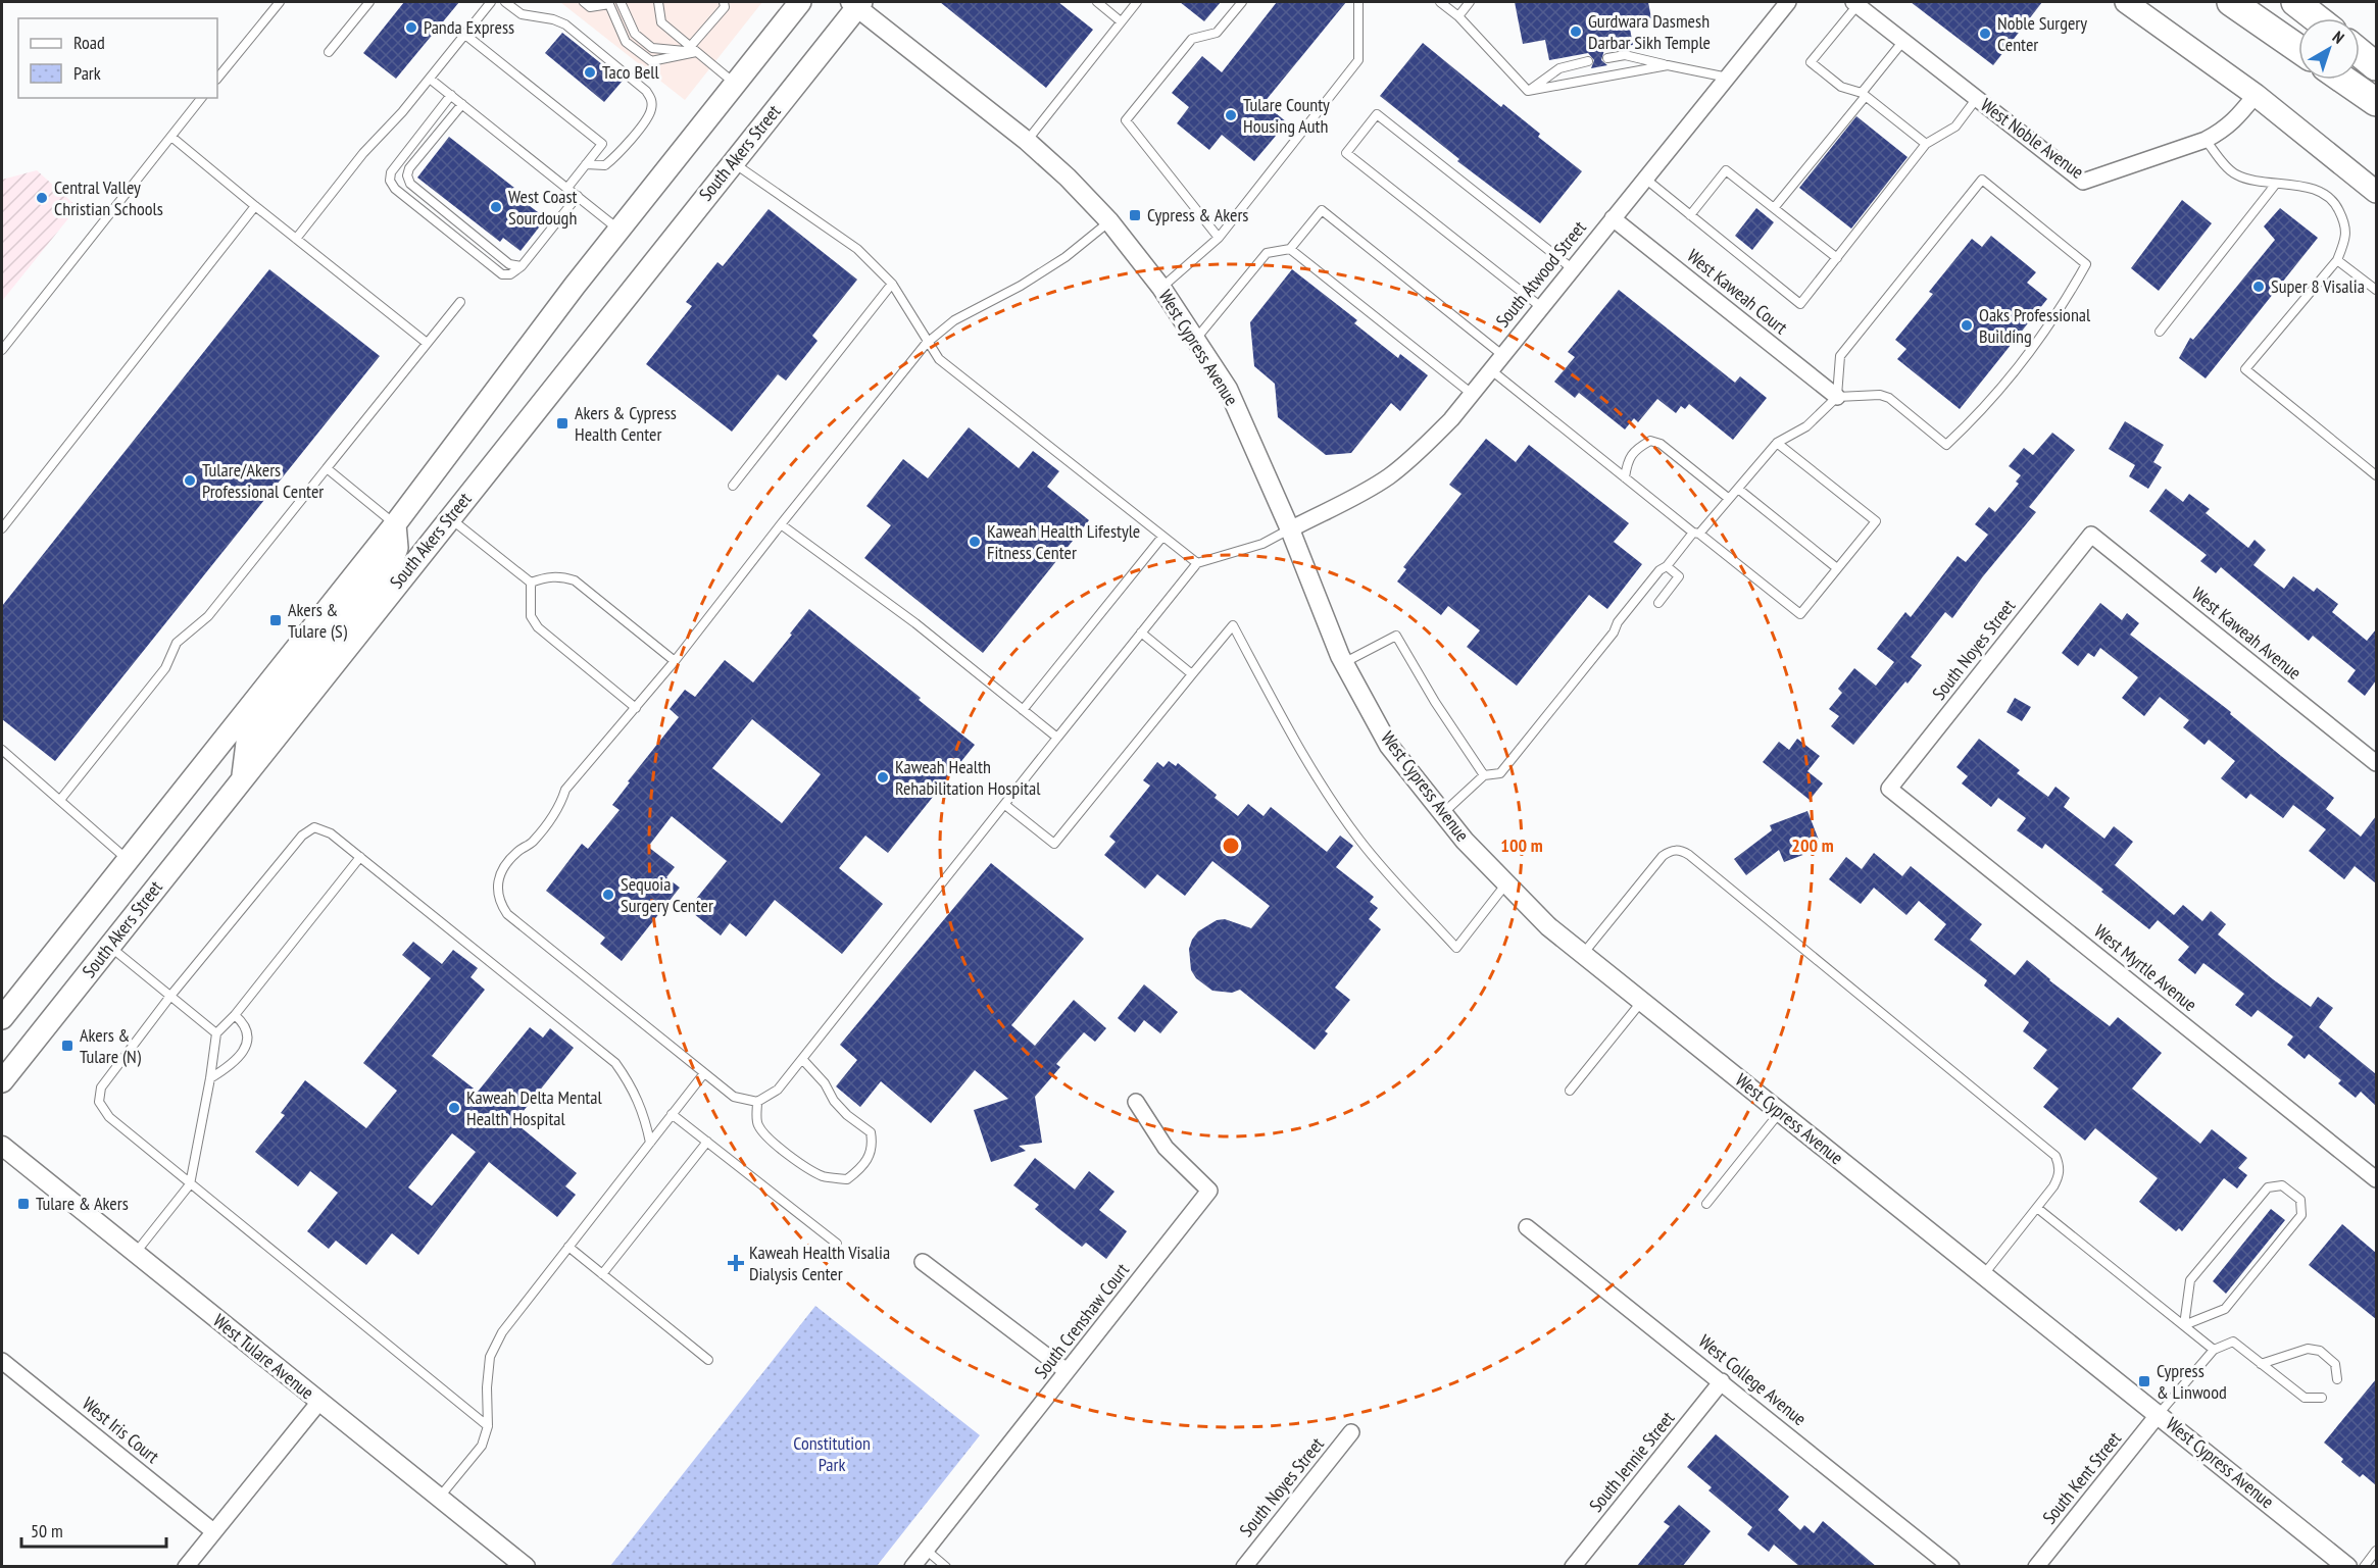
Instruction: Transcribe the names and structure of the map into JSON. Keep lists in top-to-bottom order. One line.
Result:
{"streets":{"main road":["South Akers Street"],"street":["West Noble Avenue","South Atwood Street","West Kaweah Court","West Cypress Avenue","West Kaweah Avenue","South Noyes Street","West Myrtle Avenue","South Crenshaw Court","West Tulare Avenue","West College Avenue","West Iris Court","South Jennie Street","South Kent Street"]},"crossings":[["South Akers Street","West Cypress Avenue"],["South Atwood Street","West Kaweah Court"],["South Atwood Street","West Cypress Avenue"],["West Cypress Avenue","South Kent Street"],["West Kaweah Avenue","South Noyes Street"],["South Noyes Street","West Myrtle Avenue"],["West College Avenue","South Jennie Street"]],"parks":["Constitution Park"],"places":{"other":["Panda Express","Gurdwara Dasmesh Darbar Sikh Temple","Noble Surgery Center","Taco Bell","Tulare County Housing Auth","Central Valley Christian Schools","West Coast Sourdough","Super 8 Visalia","Oaks Professional Building","Tulare/Akers Professional Center","Kaweah Health Lifestyle Fitness Center","Kaweah Health Rehabilitation Hospital","Sequoia Surgery Center","Kaweah Delta Mental Health Hospital"],"transit":["Cypress & Akers","Akers & Cypress Health Center","Akers & Tulare (S)","Akers & Tulare (N)","Tulare & Akers","Cypress & Linwood"],"health":["Kaweah Health Visalia Dialysis Center"]},"legend":["Road","Park"],"scale_bar":"50 m","north":"top right","rings":["100 m","200 m"]}
